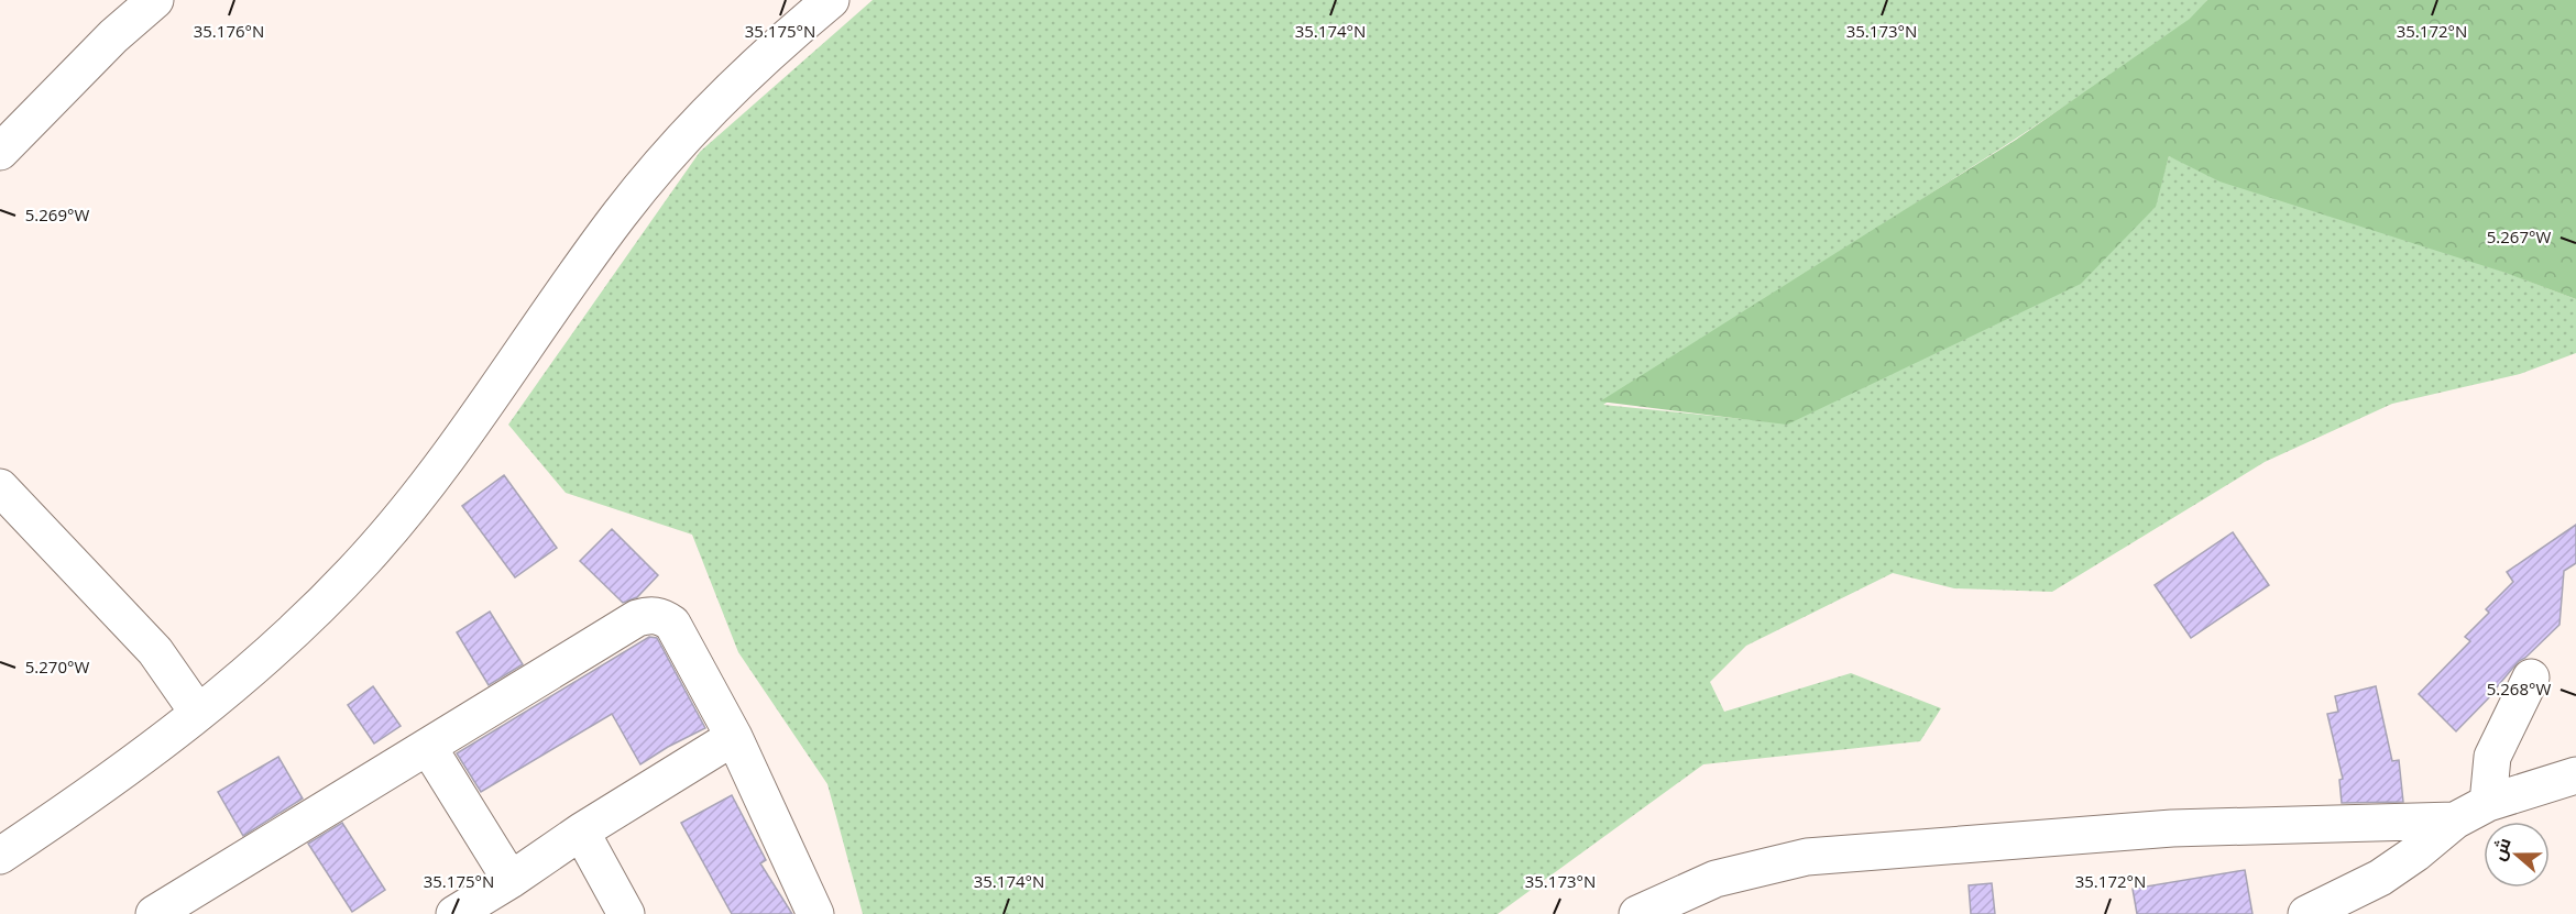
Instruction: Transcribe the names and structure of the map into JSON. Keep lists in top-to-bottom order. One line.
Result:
{"north":"left","coordinates":["35.176°N","35.175°N","35.174°N","35.173°N","35.172°N","5.269°W","5.267°W","5.270°W","5.268°W"]}
